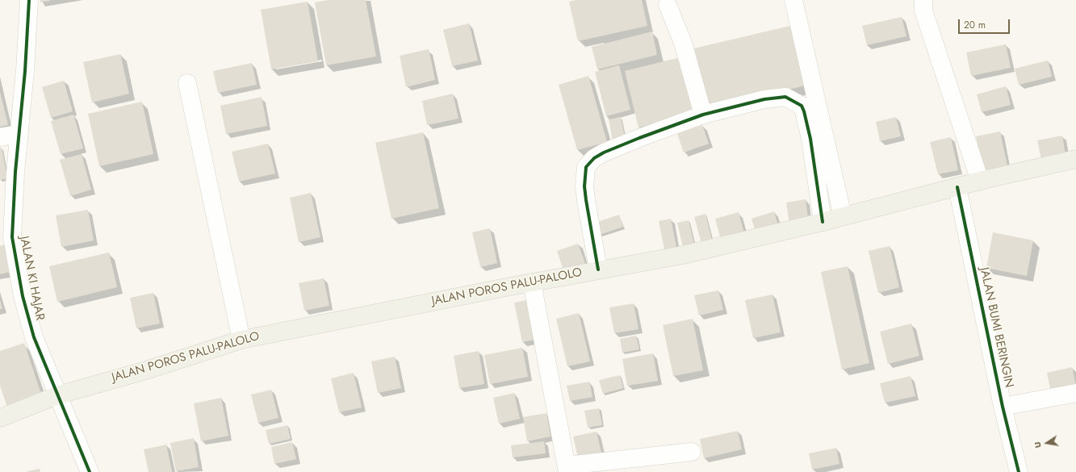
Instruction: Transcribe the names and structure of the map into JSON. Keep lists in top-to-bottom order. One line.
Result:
{"streets":{"main road":["JALAN POROS PALU-PALOLO"],"street":["JALAN KI HAJAR","JALAN BUMI BERINGIN"]},"crossings":[["JALAN KI HAJAR","JALAN POROS PALU-PALOLO"],["JALAN POROS PALU-PALOLO","JALAN BUMI BERINGIN"]],"scale_bar":"20 m","north":"left"}
